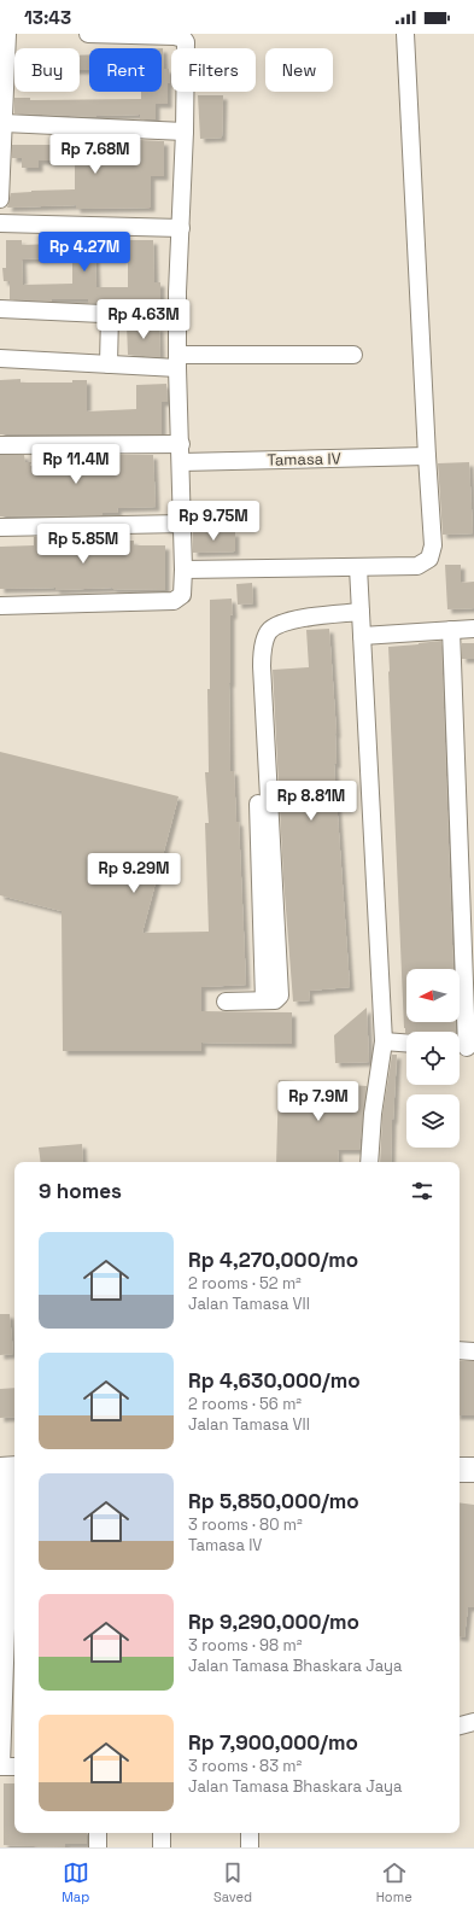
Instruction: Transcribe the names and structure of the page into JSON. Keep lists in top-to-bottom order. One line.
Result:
{"streets":{"street":["Tamasa IV"]},"north":"left","page":{"status":"13:43","chip":["Buy","Rent","Filters","New"],"price":["Rp 7.68M","Rp 4.27M","Rp 4.63M","Rp 11.4M","Rp 9.75M","Rp 5.85M","Rp 8.81M","Rp 9.29M","Rp 7.9M"],"heading":"9 homes","list":[{"name":"Rp 4,270,000/mo","note":"2 rooms · 52 m² · Jalan Tamasa VII"},{"name":"Rp 4,630,000/mo","note":"2 rooms · 56 m² · Jalan Tamasa VII"},{"name":"Rp 5,850,000/mo","note":"3 rooms · 80 m² · Tamasa IV"},{"name":"Rp 9,290,000/mo","note":"3 rooms · 98 m² · Jalan Tamasa Bhaskara Jaya"},{"name":"Rp 7,900,000/mo","note":"3 rooms · 83 m² · Jalan Tamasa Bhaskara Jaya"}],"tabs":["Map","Saved","Home"]}}
